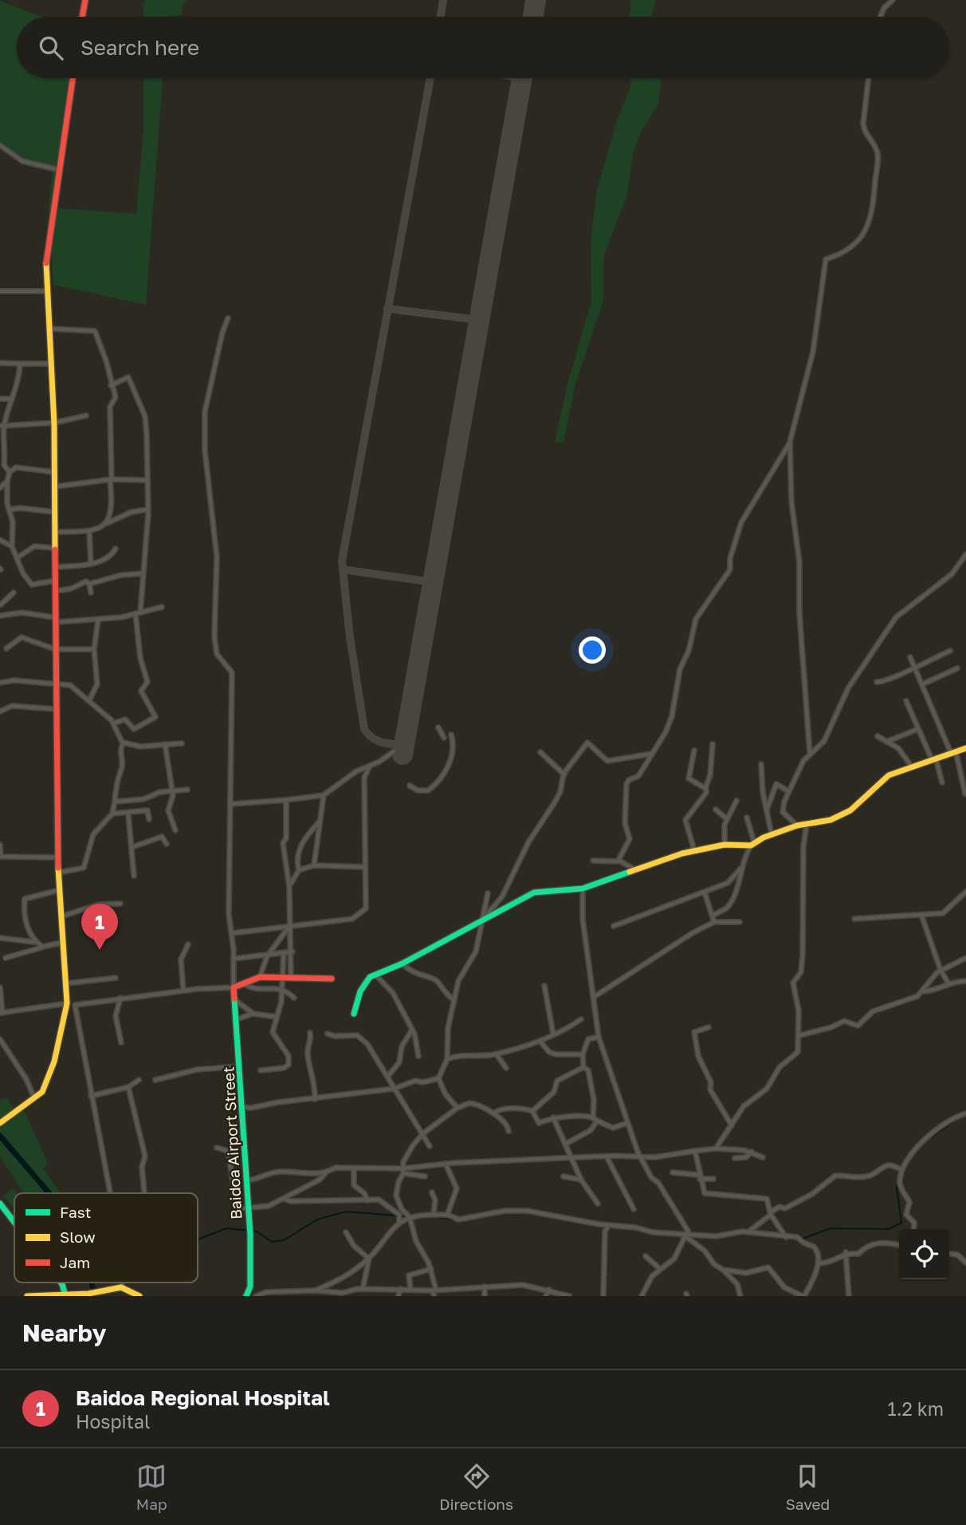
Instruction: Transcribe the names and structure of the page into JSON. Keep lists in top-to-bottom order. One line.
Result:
{"streets":{"main road":["Baidoa Airport Street"]},"legend":["Fast","Slow","Jam"],"page":{"search":"Search here","pins":"1","heading":"Nearby","list":[{"mark":"1","name":"Baidoa Regional Hospital","note":"Hospital","value":"1.2 km"}],"nav":["Map","Directions","Saved"]}}
